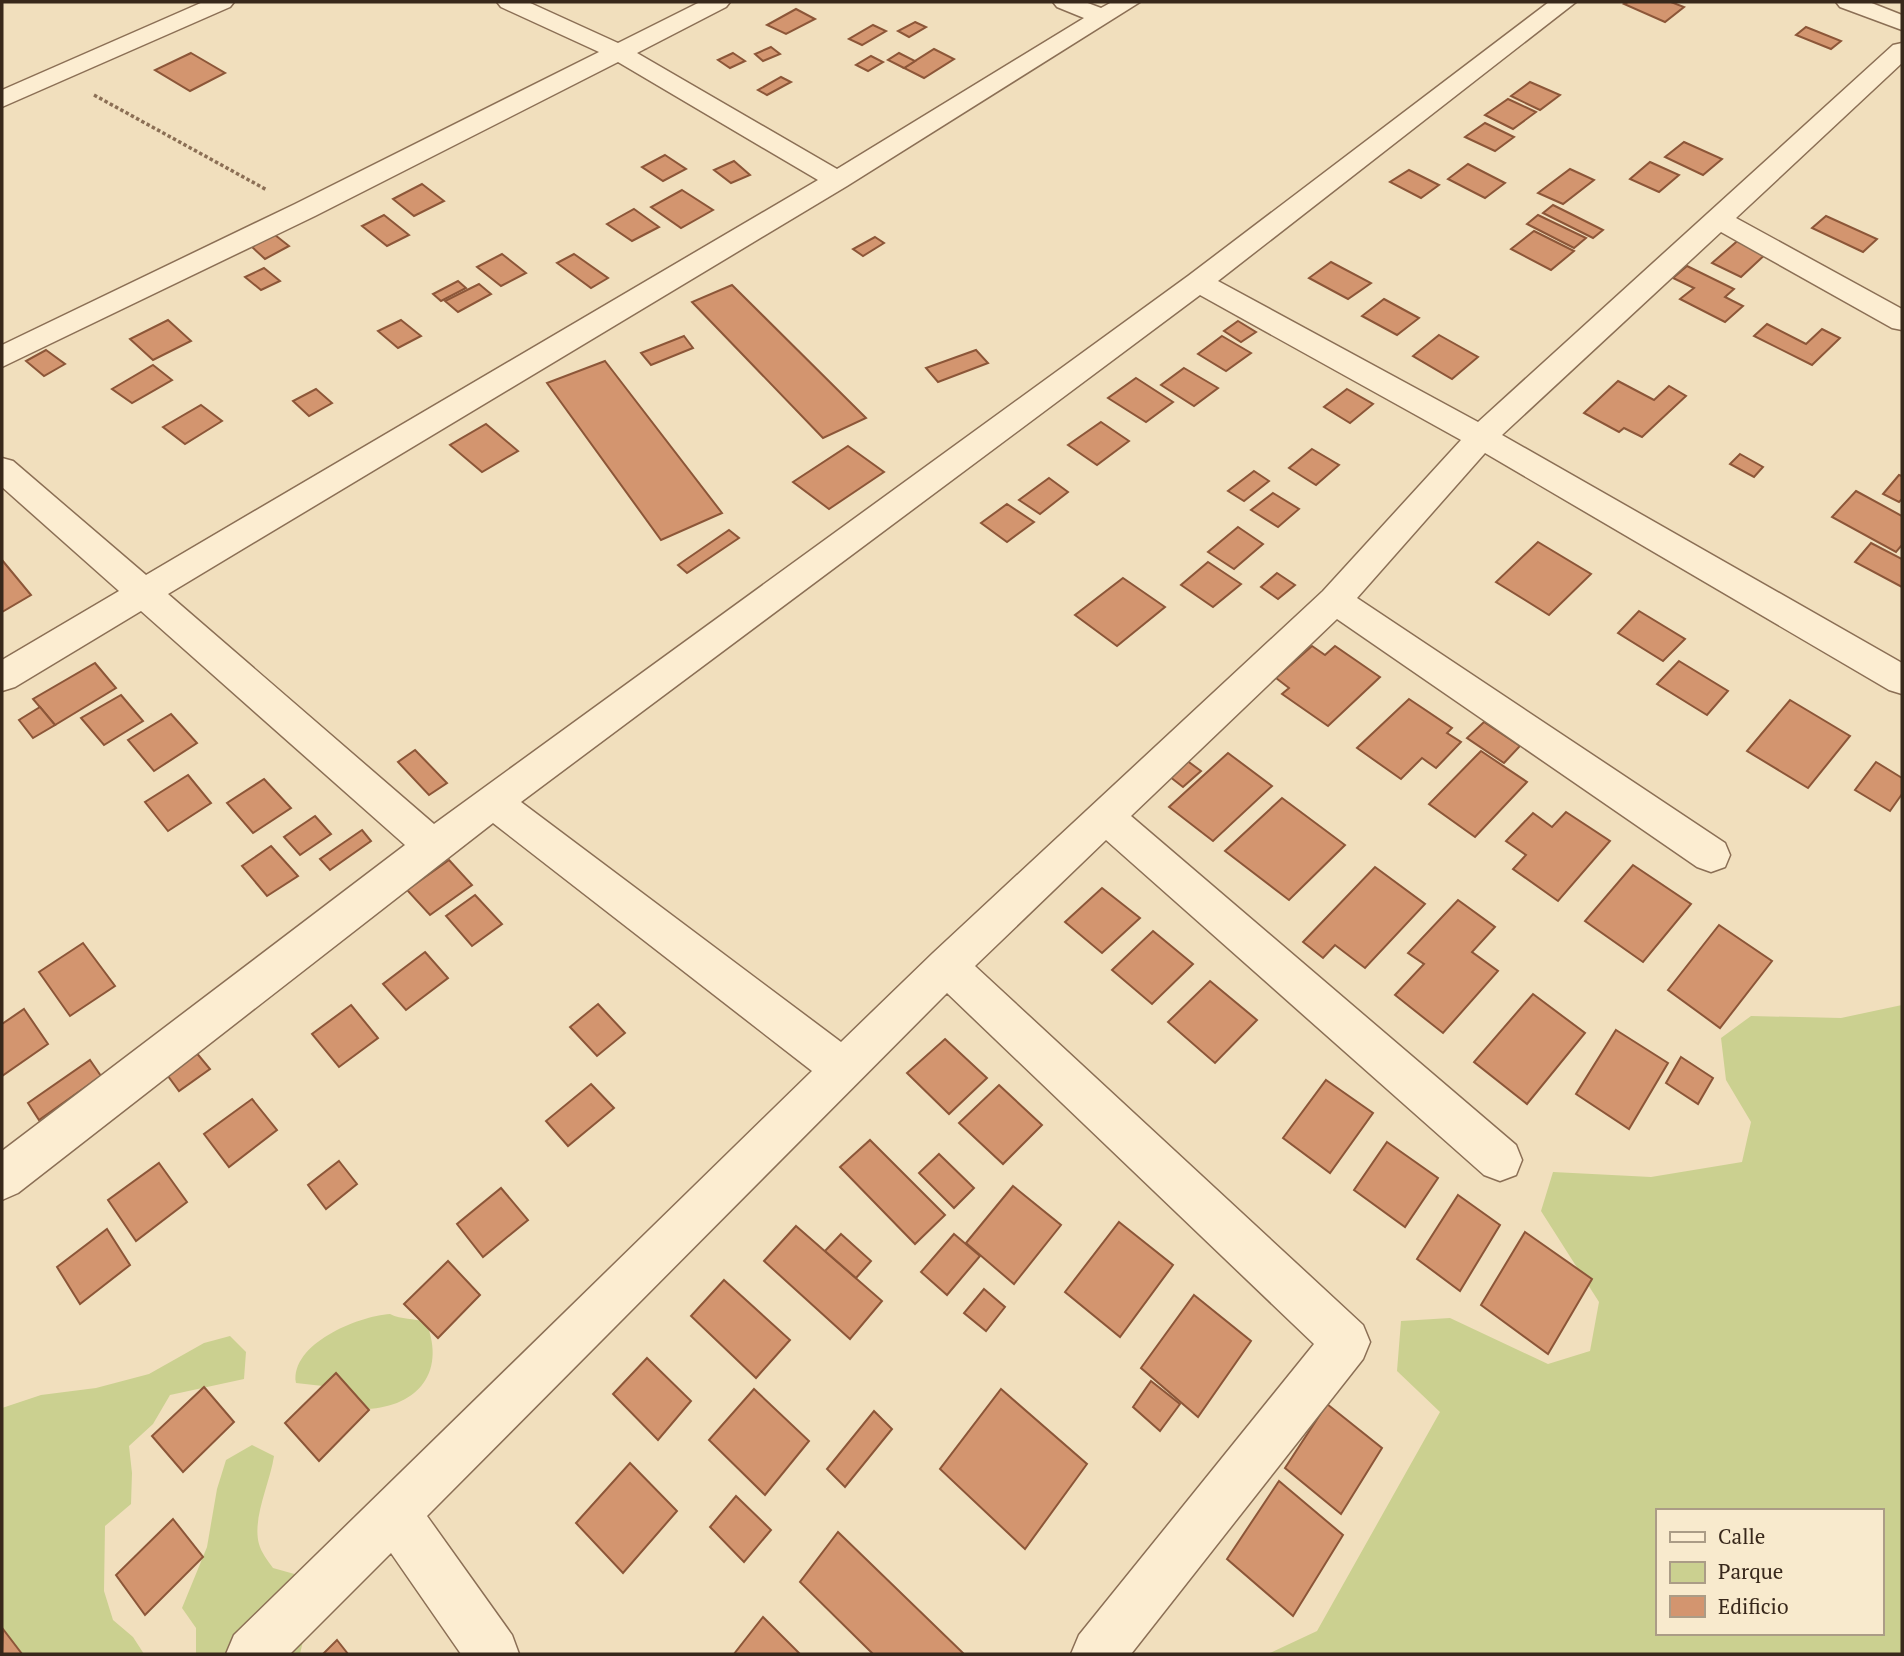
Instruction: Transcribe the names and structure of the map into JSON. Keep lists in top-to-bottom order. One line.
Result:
{"legend":["Calle","Parque","Edificio"]}
